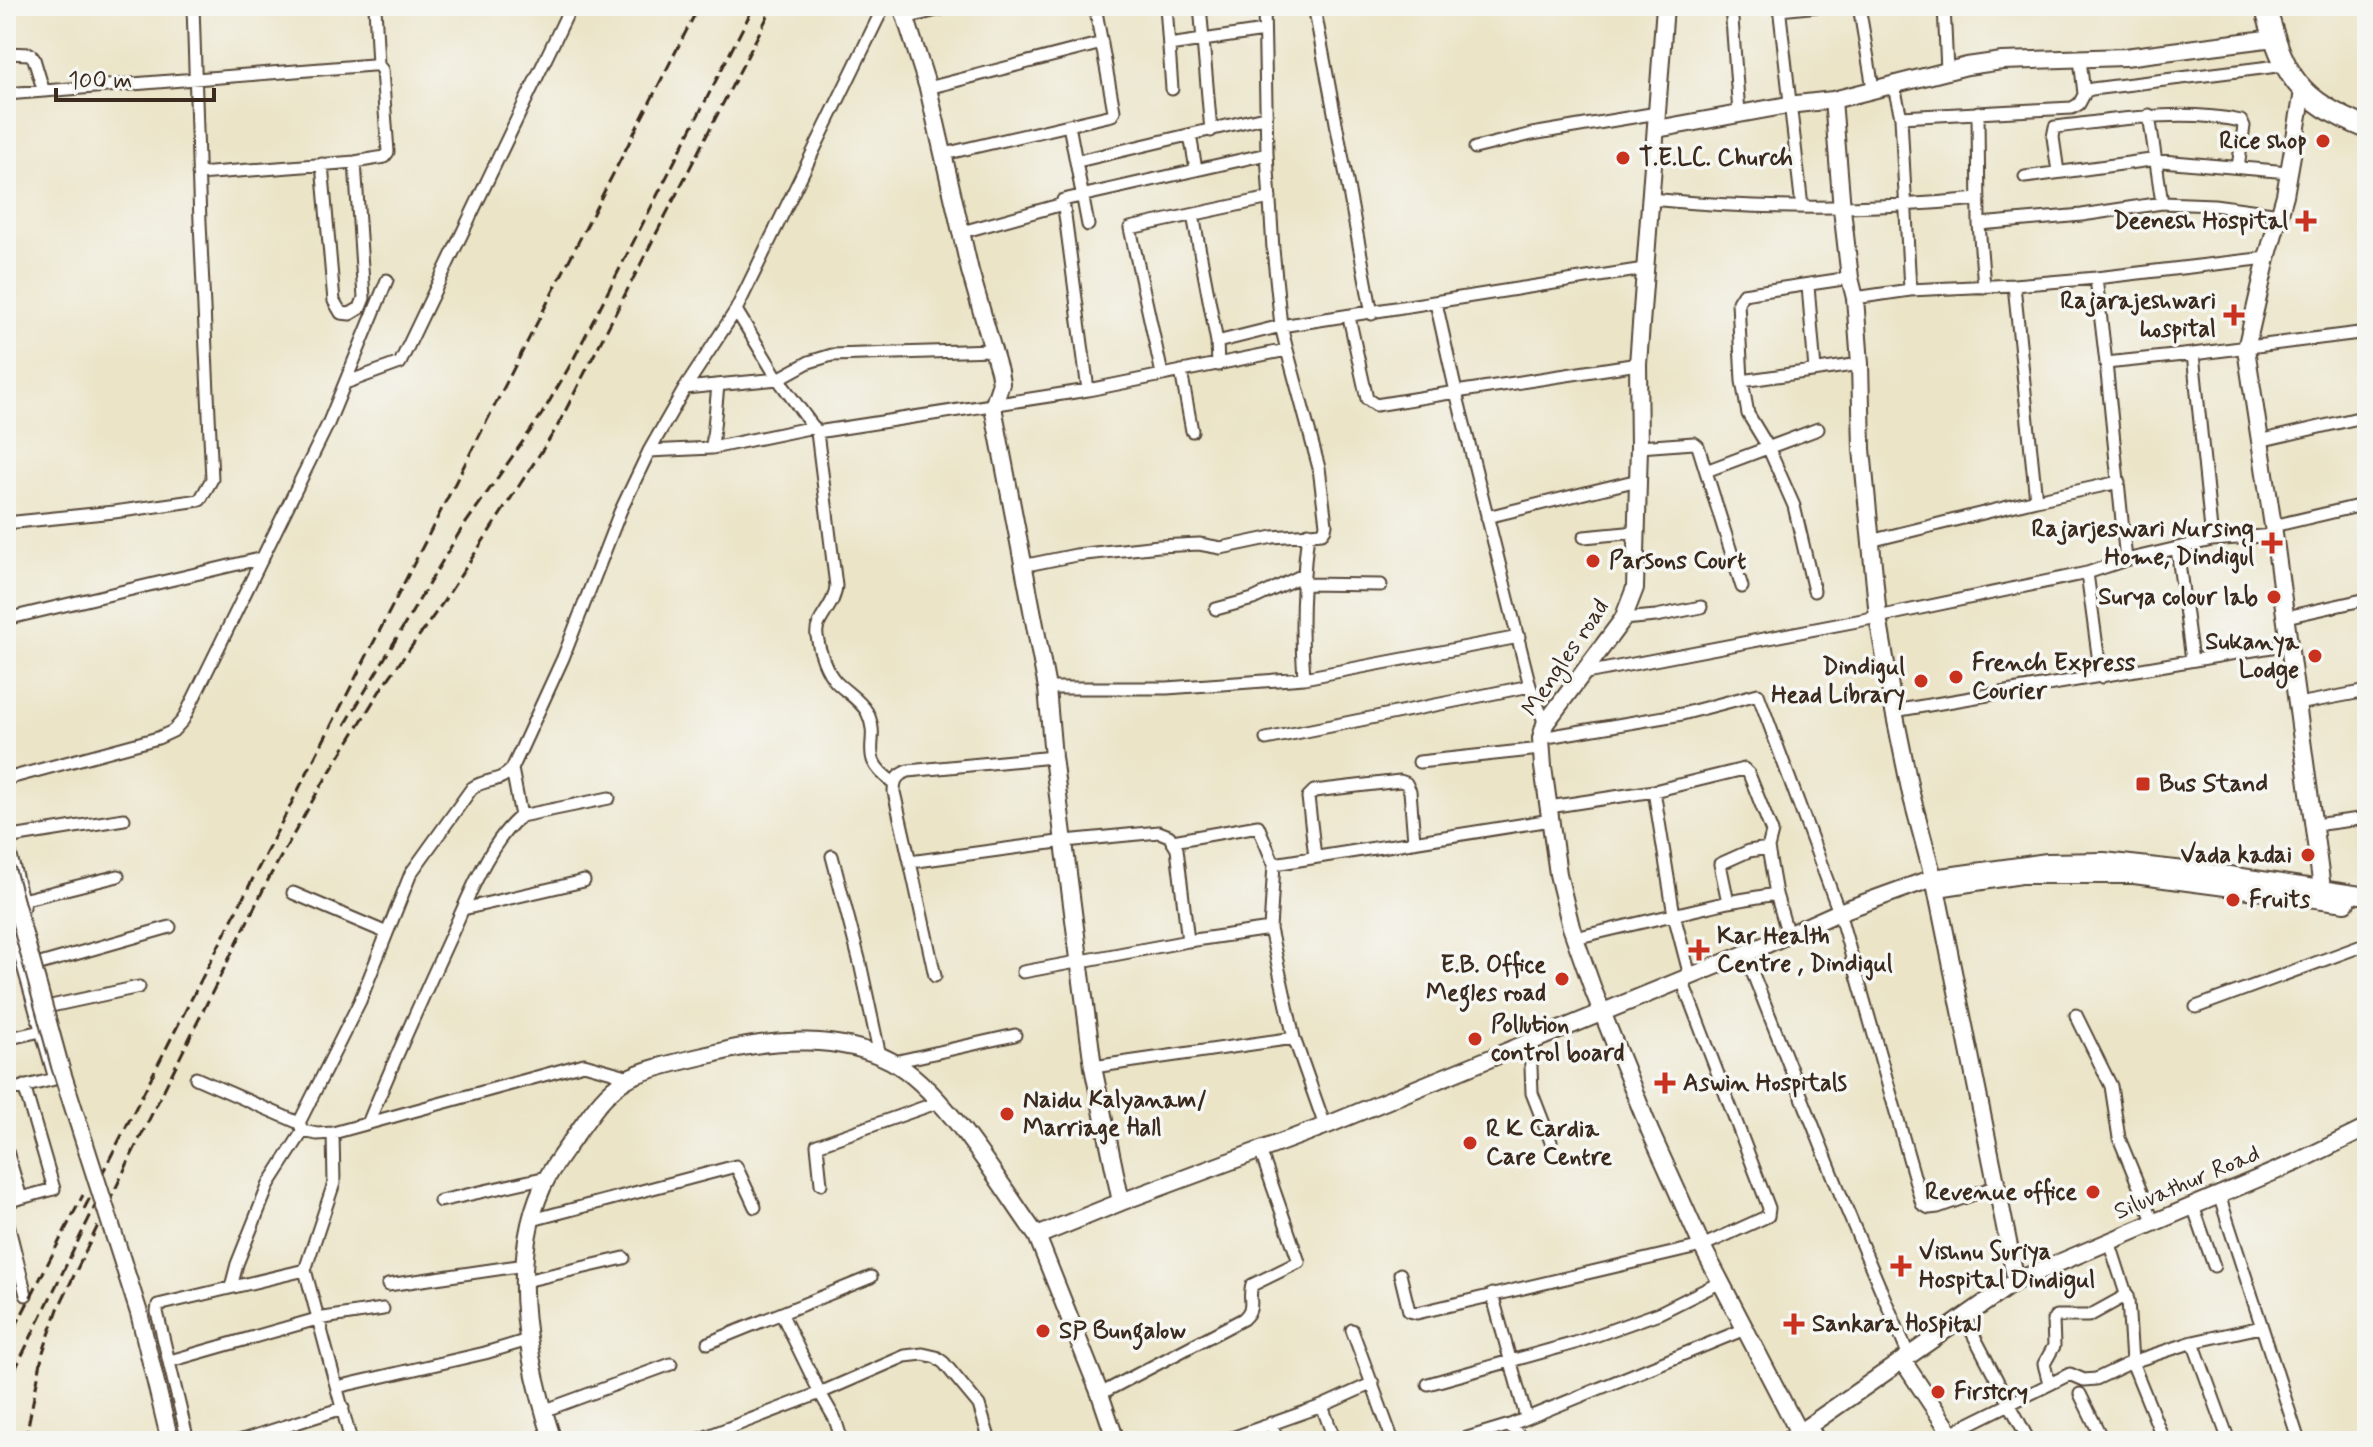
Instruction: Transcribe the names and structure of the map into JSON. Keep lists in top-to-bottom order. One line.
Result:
{"streets":{"main road":["Mengles road","Siluvathur Road"]},"crossings":[["Mengles road","Siluvathur Road"]],"places":{"other":["Rice shop","T.E.LC. Church","Parsons Court","Surya colour lab","Sukanya Lodge","French Express Courier","Dindigul Head Library","Vada kadai","Fruits","E.B. Office Megles road","Pollution control board","Naidu Kalyanam/ Marriage Hall","R K Cardia Care Centre","Revenue office","SP Bungalow","Firstcry"],"health":["Deenesh Hospital","Rajarajeshwari hospital","Rajarjeswari Nursing Home, Dindigul","Kar Health Centre , Dindigul","Aswin Hospitals","Vishnu Suriya Hospital Dindigul","Sankara Hospital"],"transit":["Bus Stand"]},"scale_bar":"100 m"}
